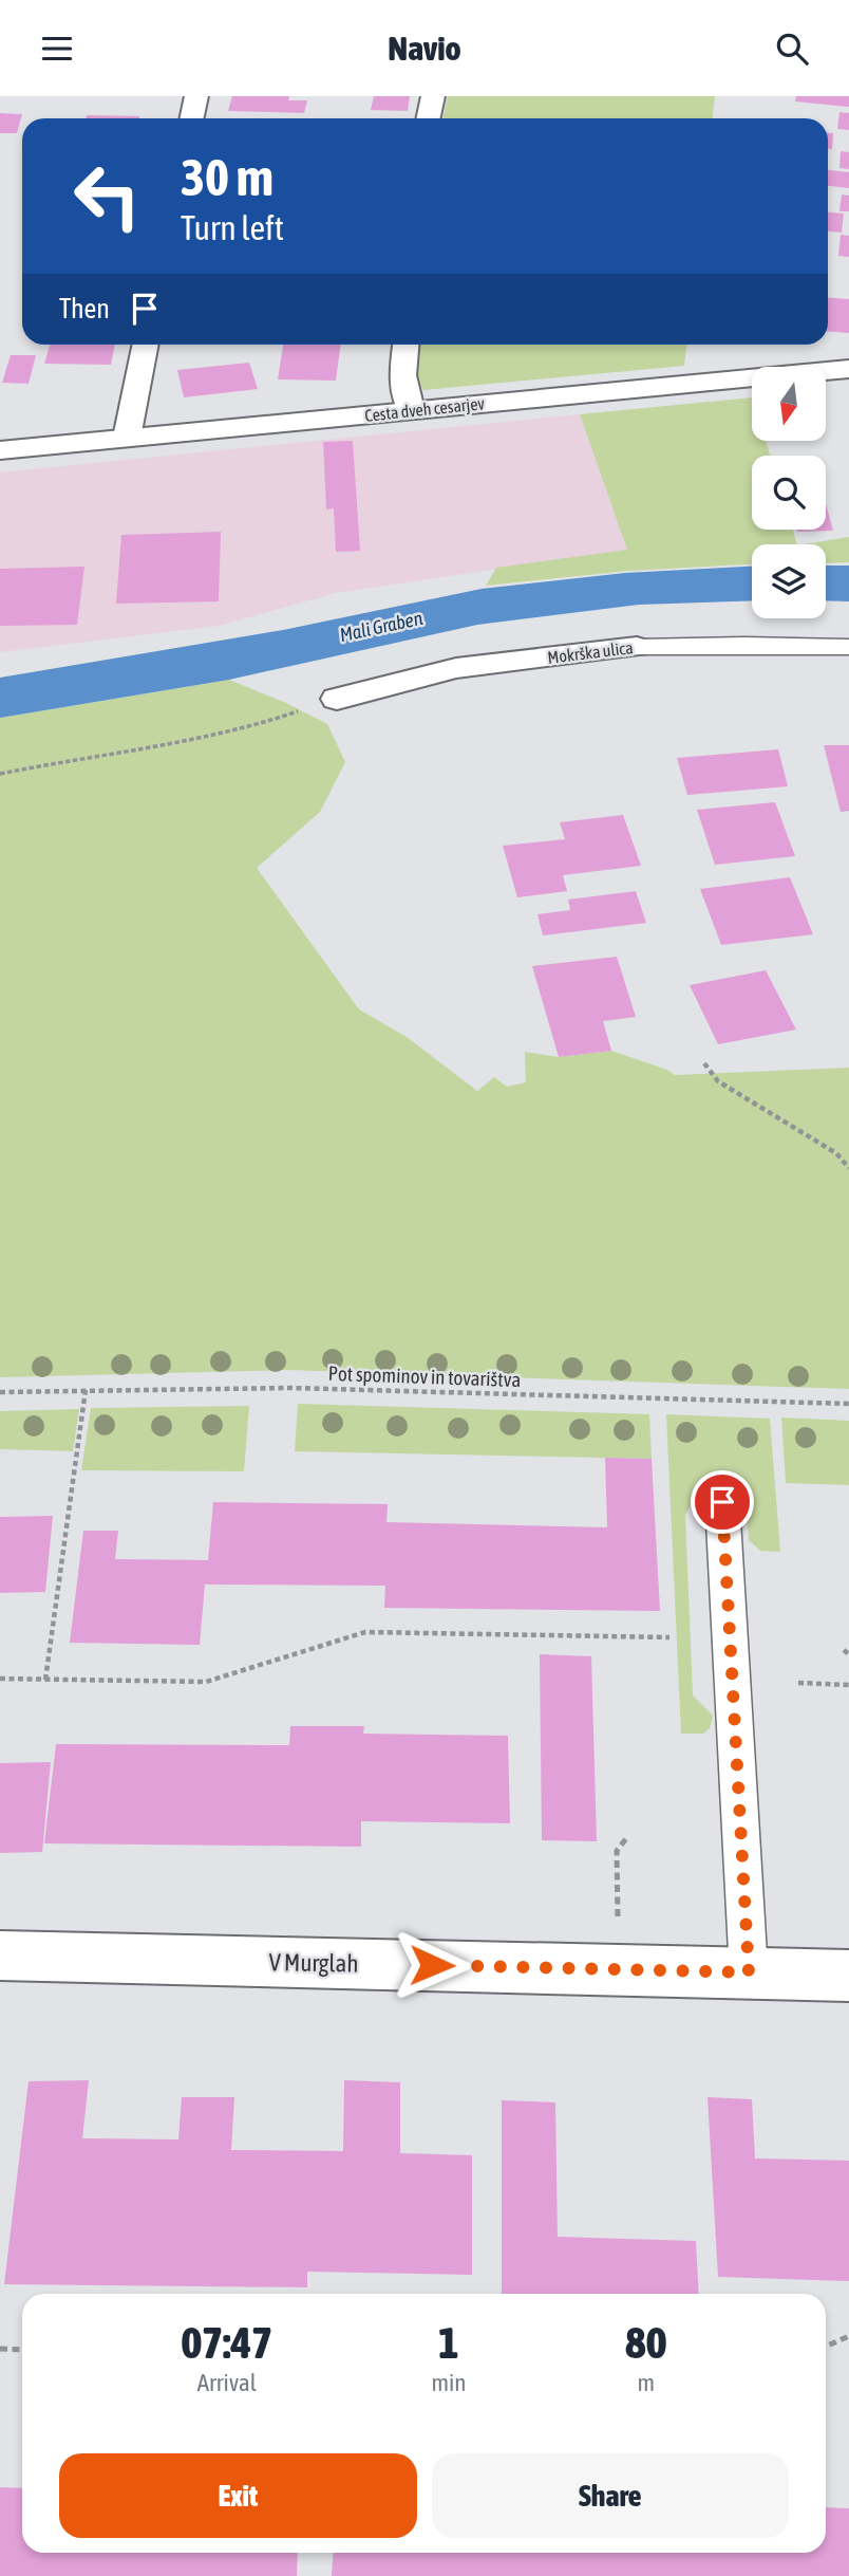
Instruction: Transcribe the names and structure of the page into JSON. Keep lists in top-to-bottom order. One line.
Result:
{"streets":{"street":["Cesta dveh cesarjev","Mokrška ulica","V Murglah"],"path":["Pot spominov in tovarištva"]},"water":["Mali Graben"],"north":"bottom","page":{"header":"Navio","turn":["30 m","Turn left"],"then":"Then","eta":["07:47","Arrival","1","min","80","m"],"buttons":["Exit","Share"]}}
